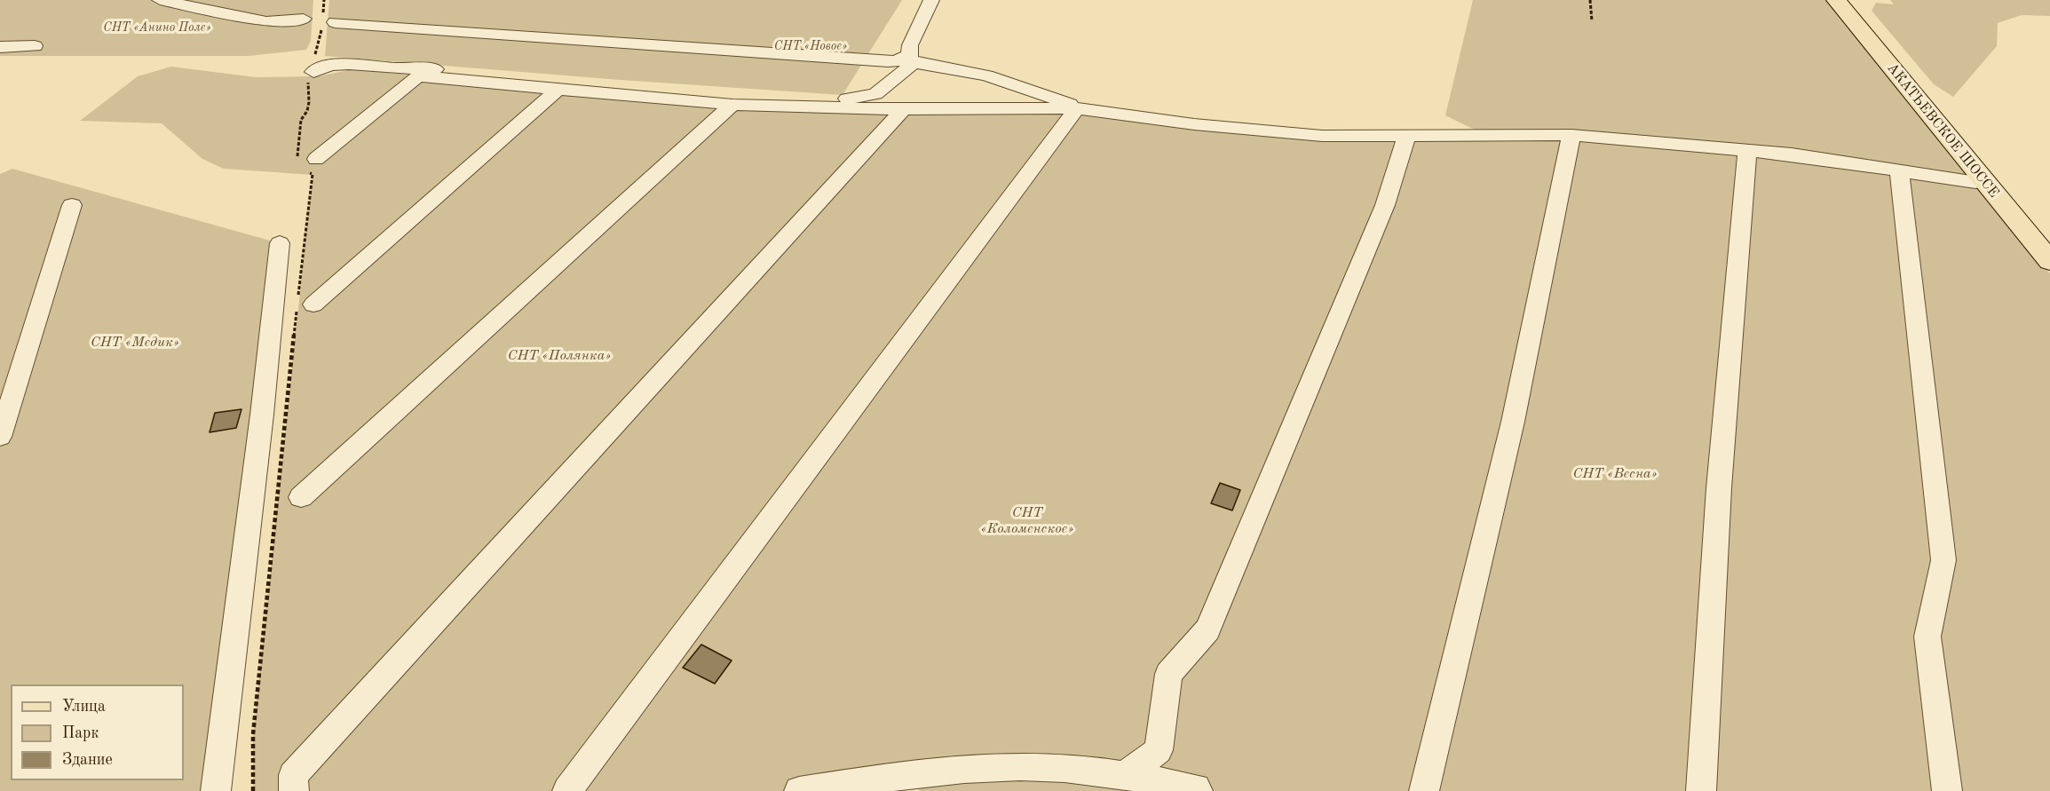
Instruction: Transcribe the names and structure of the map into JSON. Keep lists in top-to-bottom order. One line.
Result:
{"streets":{"main road":["АКАТЬЕВСКОЕ ШОССЕ"]},"parks":["СНТ «Анино Поле»","СНТ «Новое»","СНТ «Медик»","СНТ «Полянка»","СНТ «Весна»","СНТ «Коломенское»"],"legend":["Улица","Парк","Здание"]}
